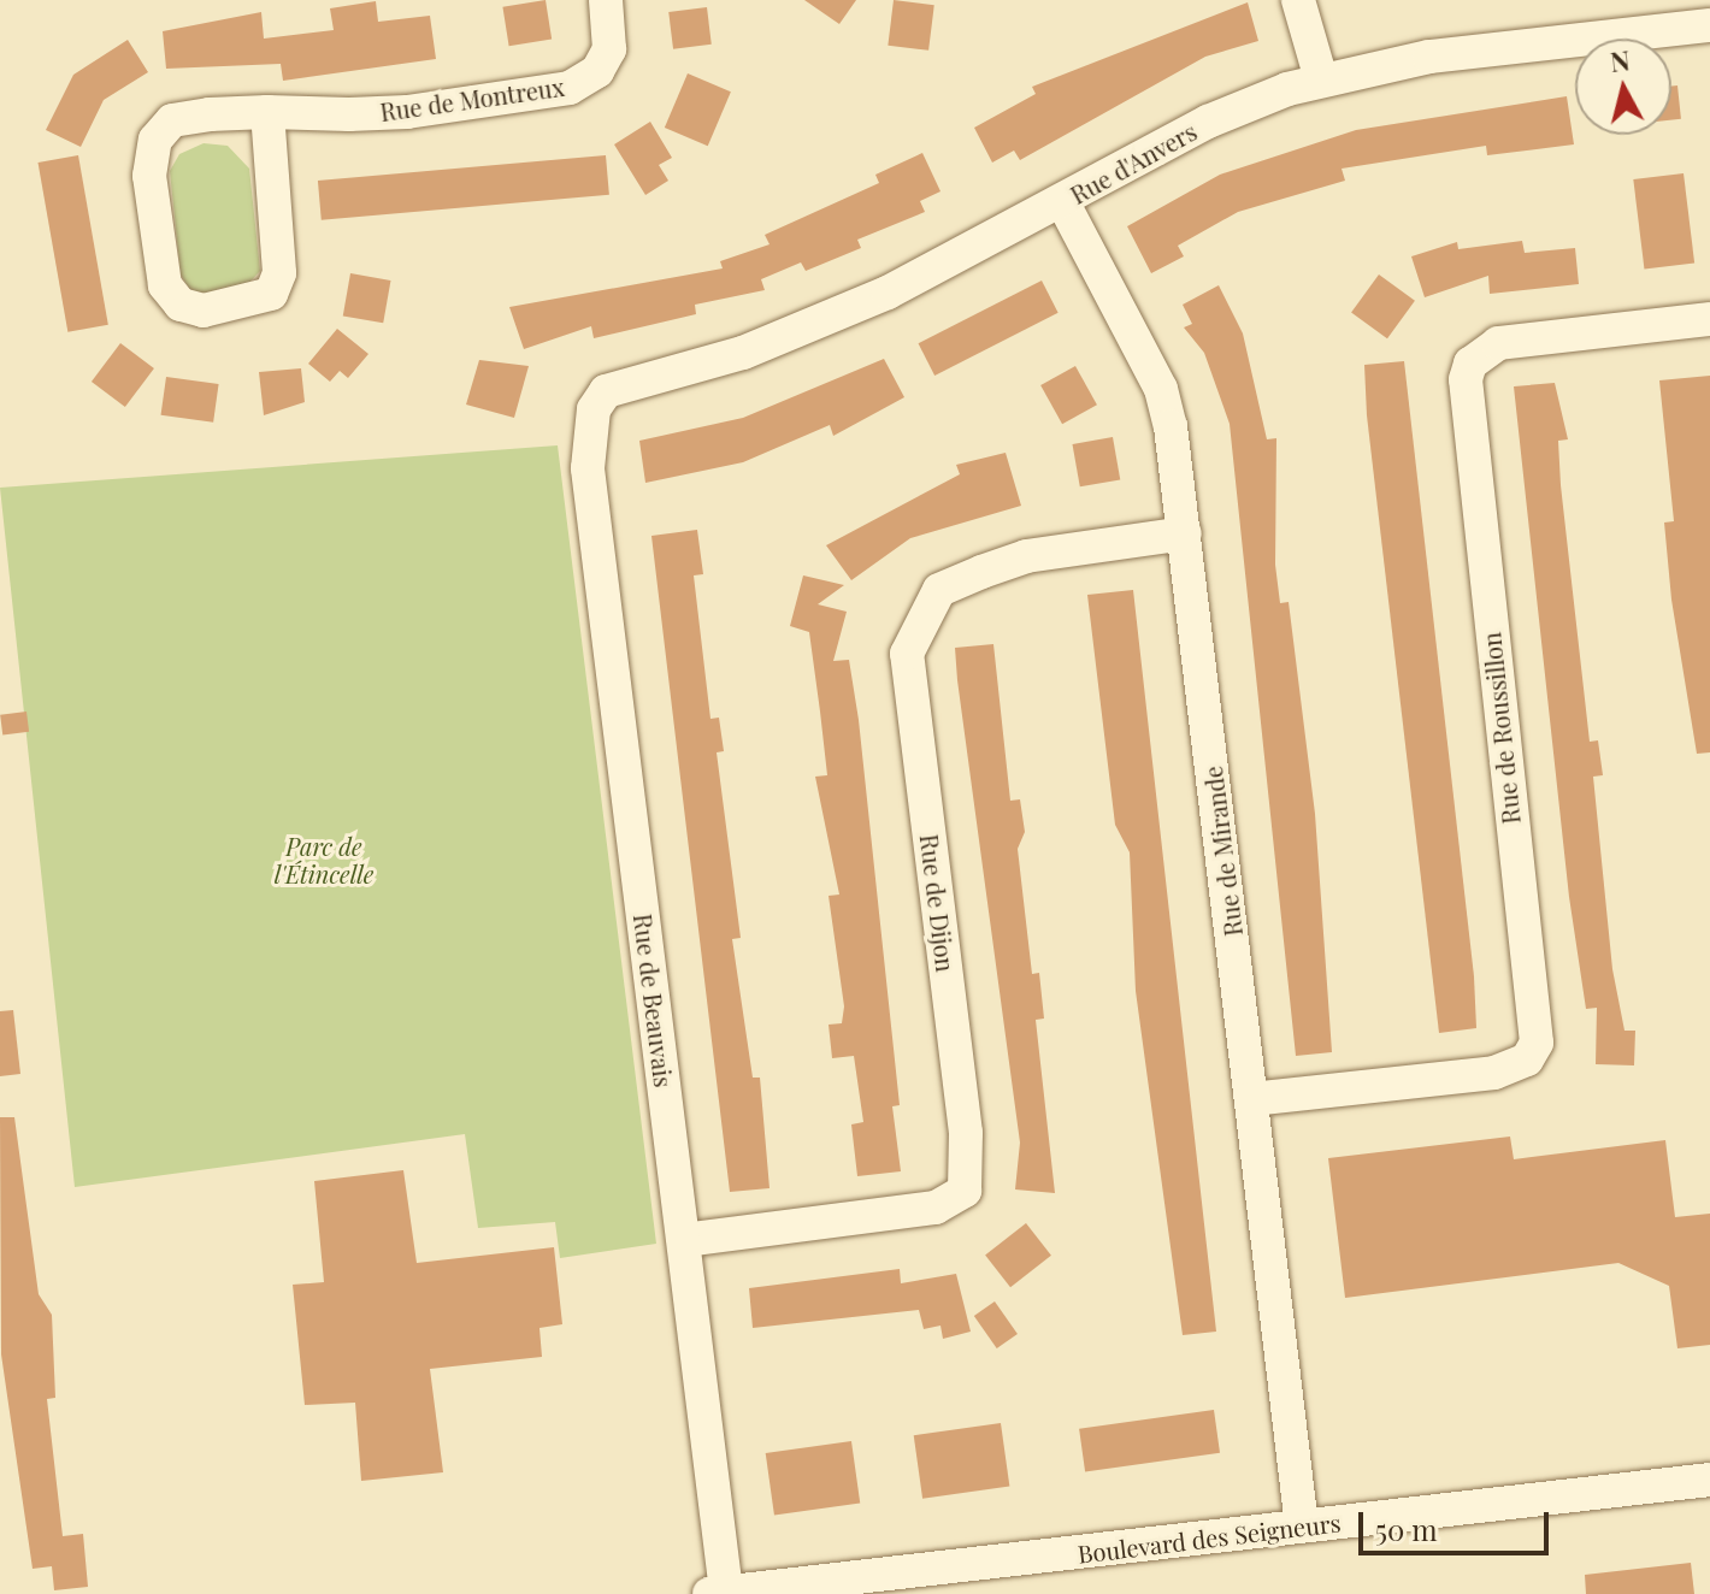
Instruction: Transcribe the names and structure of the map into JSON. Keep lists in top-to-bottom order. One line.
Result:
{"streets":{"street":["Rue de Montreux","Rue d'Anvers","Rue de Roussillon","Rue de Mirande","Rue de Dijon","Rue de Beauvais","Boulevard des Seigneurs"]},"crossings":[["Rue d'Anvers","Rue de Mirande"],["Rue d'Anvers","Rue de Beauvais"],["Rue de Roussillon","Rue de Mirande"],["Rue de Mirande","Rue de Dijon"],["Rue de Mirande","Boulevard des Seigneurs"],["Rue de Dijon","Rue de Beauvais"],["Rue de Beauvais","Boulevard des Seigneurs"]],"parks":["Parc de l'Étincelle"],"scale_bar":"50 m","north":"top"}
